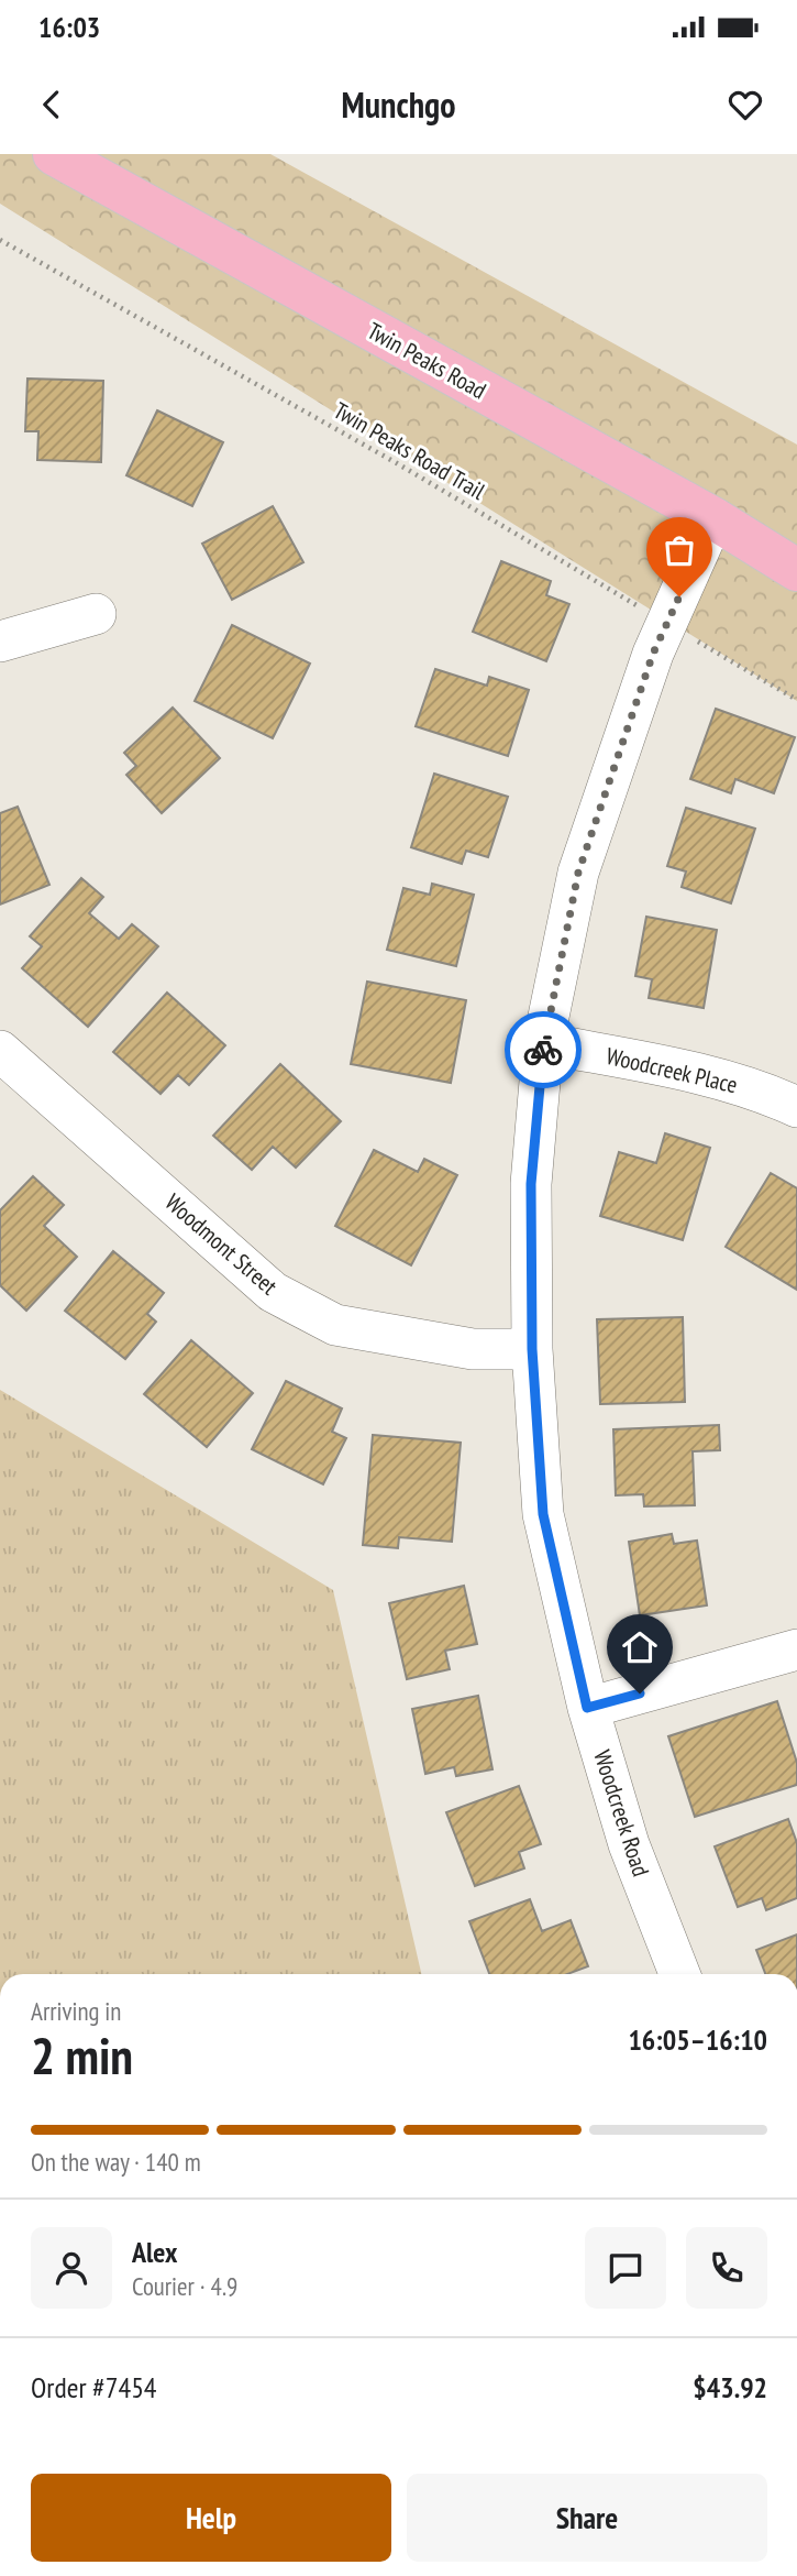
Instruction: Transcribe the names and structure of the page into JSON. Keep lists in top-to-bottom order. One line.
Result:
{"streets":{"main road":["Twin Peaks Road"],"street":["Woodcreek Place","Woodmont Street","Woodcreek Road"],"path":["Twin Peaks Road Trail"]},"crossings":[["Twin Peaks Road","Woodcreek Road"],["Twin Peaks Road Trail","Woodcreek Road"],["Woodcreek Place","Woodcreek Road"],["Woodmont Street","Woodcreek Road"]],"page":{"status":"16:03","header":"Munchgo","heading":["2 min","Arriving in","16:05–16:10"],"panel":["Alex","Courier · 4.9","Order #7454","$43.92"],"bar":"On the way · 140 m","buttons":["Help","Share"]}}
